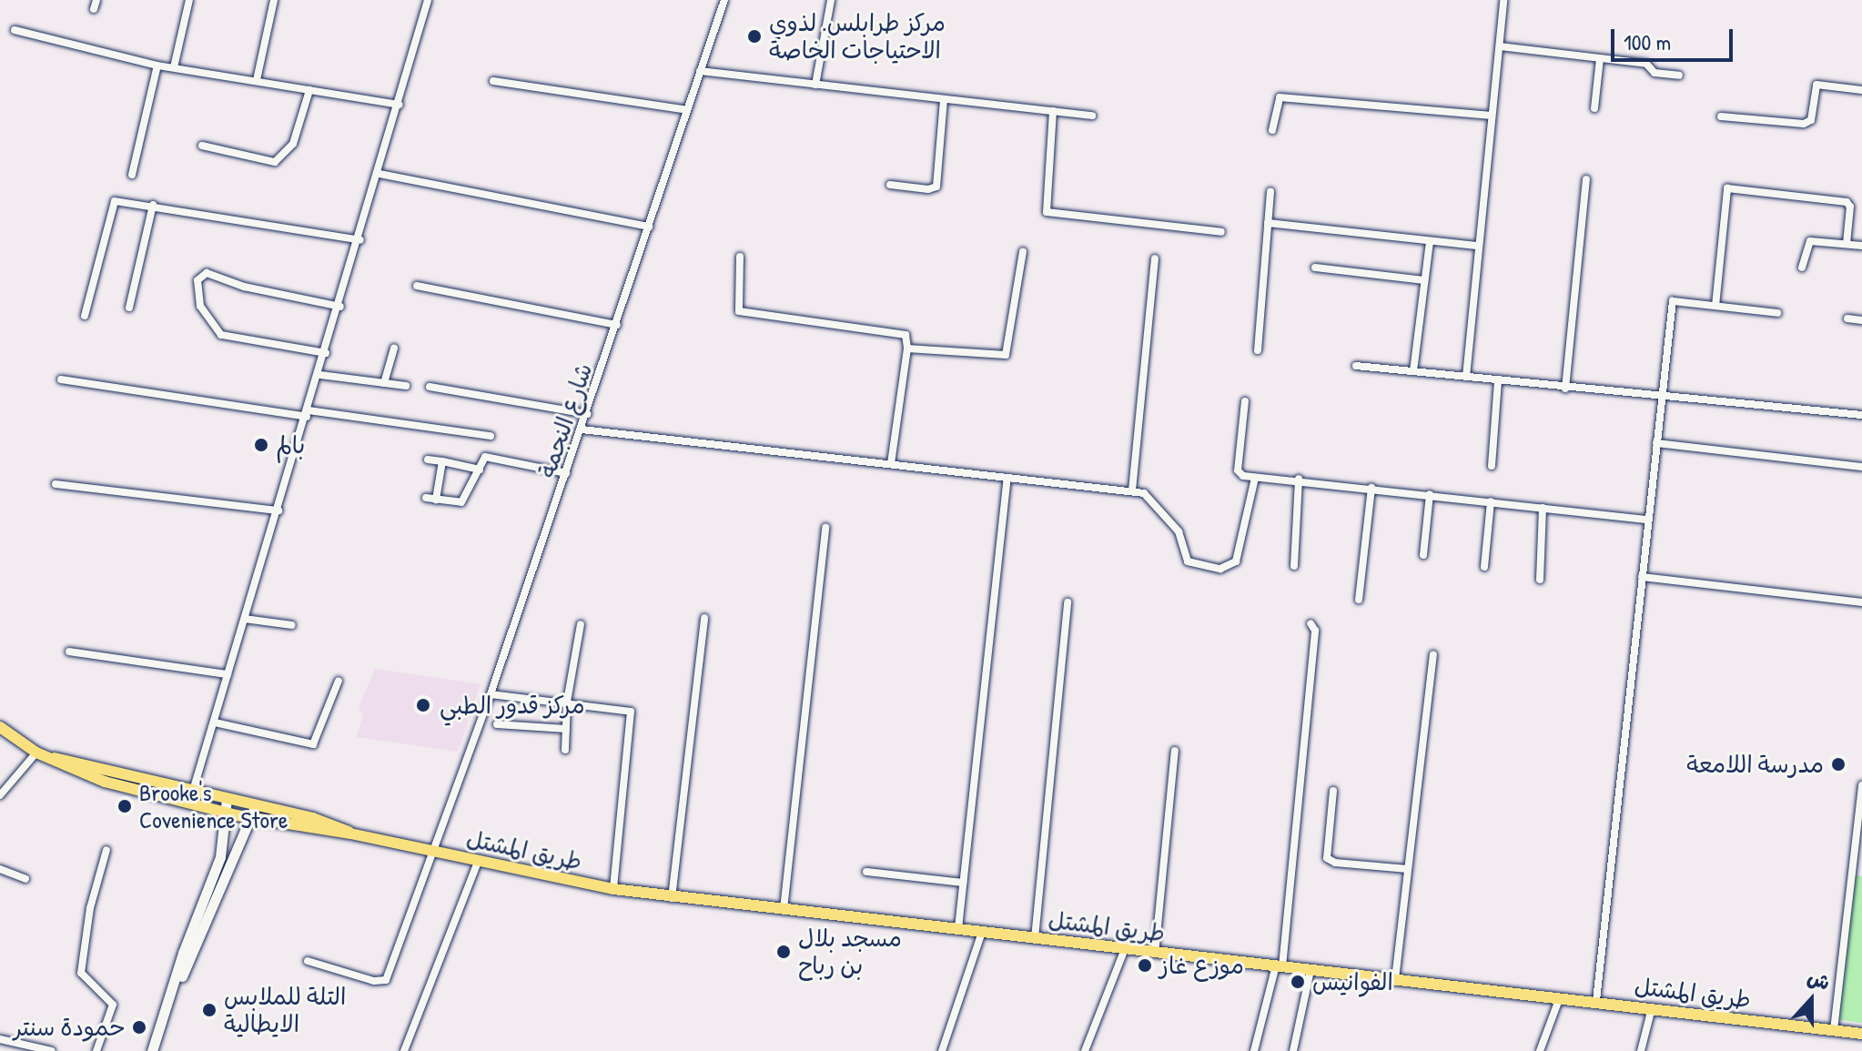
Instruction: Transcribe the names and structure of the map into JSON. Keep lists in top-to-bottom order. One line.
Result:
{"streets":{"main road":["طريق المشتل"],"street":["شارع النجمة"]},"crossings":[["شارع النجمة","طريق المشتل"]],"places":["مركز طرابلس. لذوي الاحتياجات الخاصة","بالم","مركز قدور الطبي","مدرسة اللامعة","Brooke's Covenience Store","مسجد بلال بن رباح","موزع غاز","الفوانيس","التلة للملابس الايطالية","حمودة سنتر"],"scale_bar":"100 m","north":"top"}
